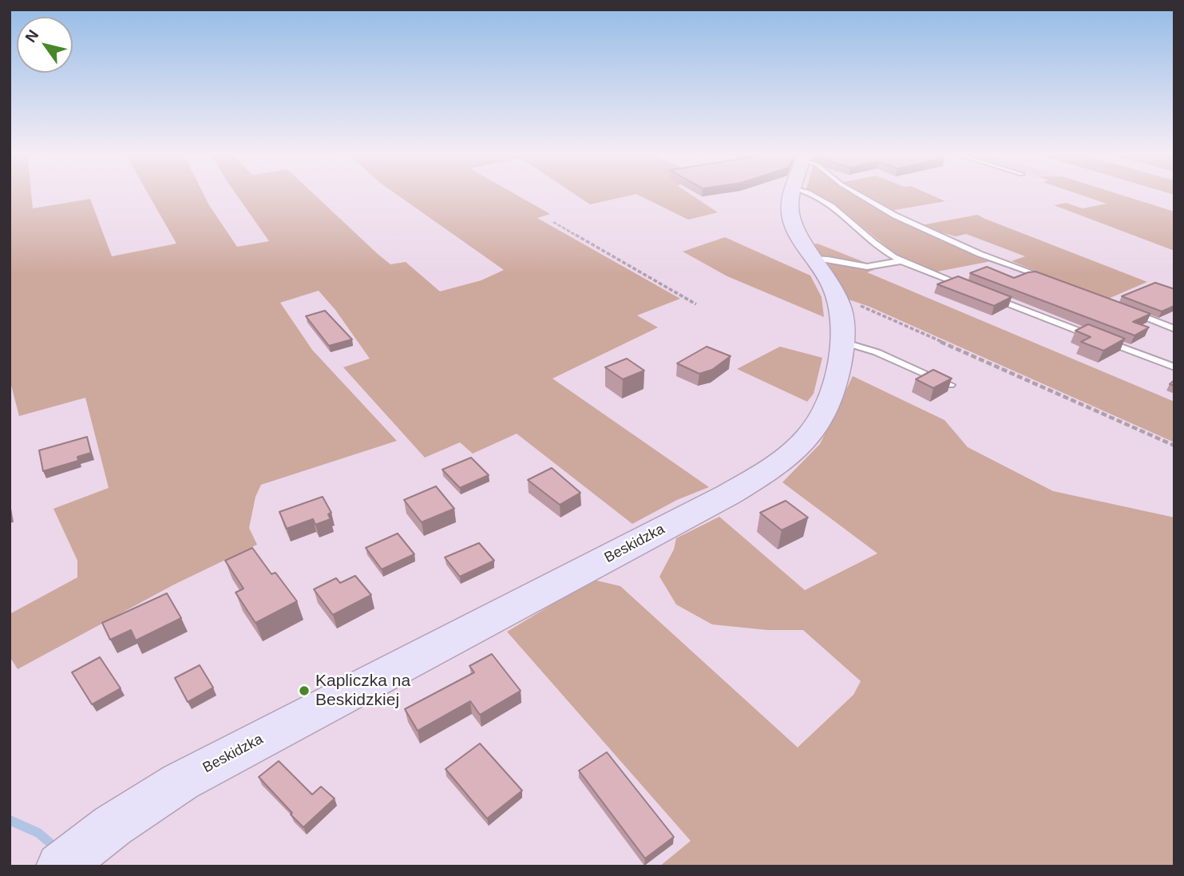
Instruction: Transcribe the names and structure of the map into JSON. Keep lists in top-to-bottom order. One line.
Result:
{"streets":{"street":["Beskidzka"]},"places":["Kapliczka na Beskidzkiej"],"north":"top left"}
